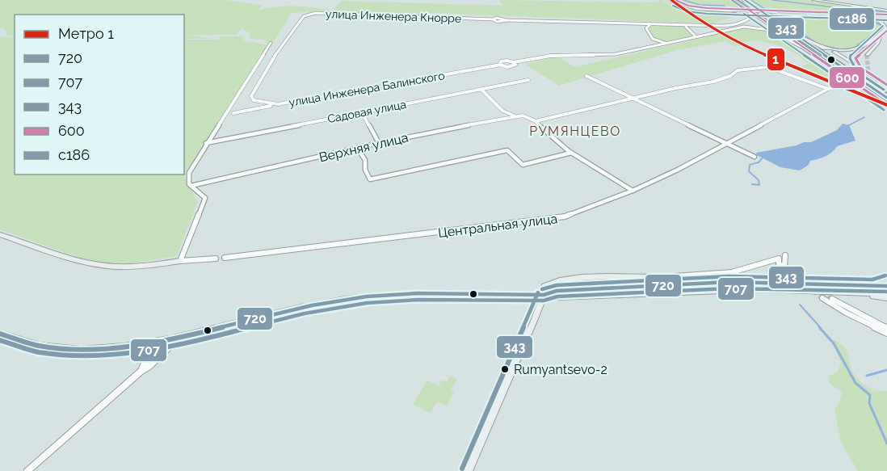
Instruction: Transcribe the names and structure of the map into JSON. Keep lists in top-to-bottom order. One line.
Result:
{"streets":{"street":["улица Инженера Кнорре","улица Инженера Балинского","Садовая улица","Верхняя улица","Центральная улица"]},"crossings":[["улица Инженера Кнорре","улица Инженера Балинского"],["Верхняя улица","Центральная улица"]],"districts":["РУМЯНЦЕВО"],"places":["Rumyantsevo-2"],"lines":["metro line 1","transit line 343","transit line 600","transit line с186","transit line 720","transit line 707"],"legend":["Метро 1","720","707","343","600","с186"]}
